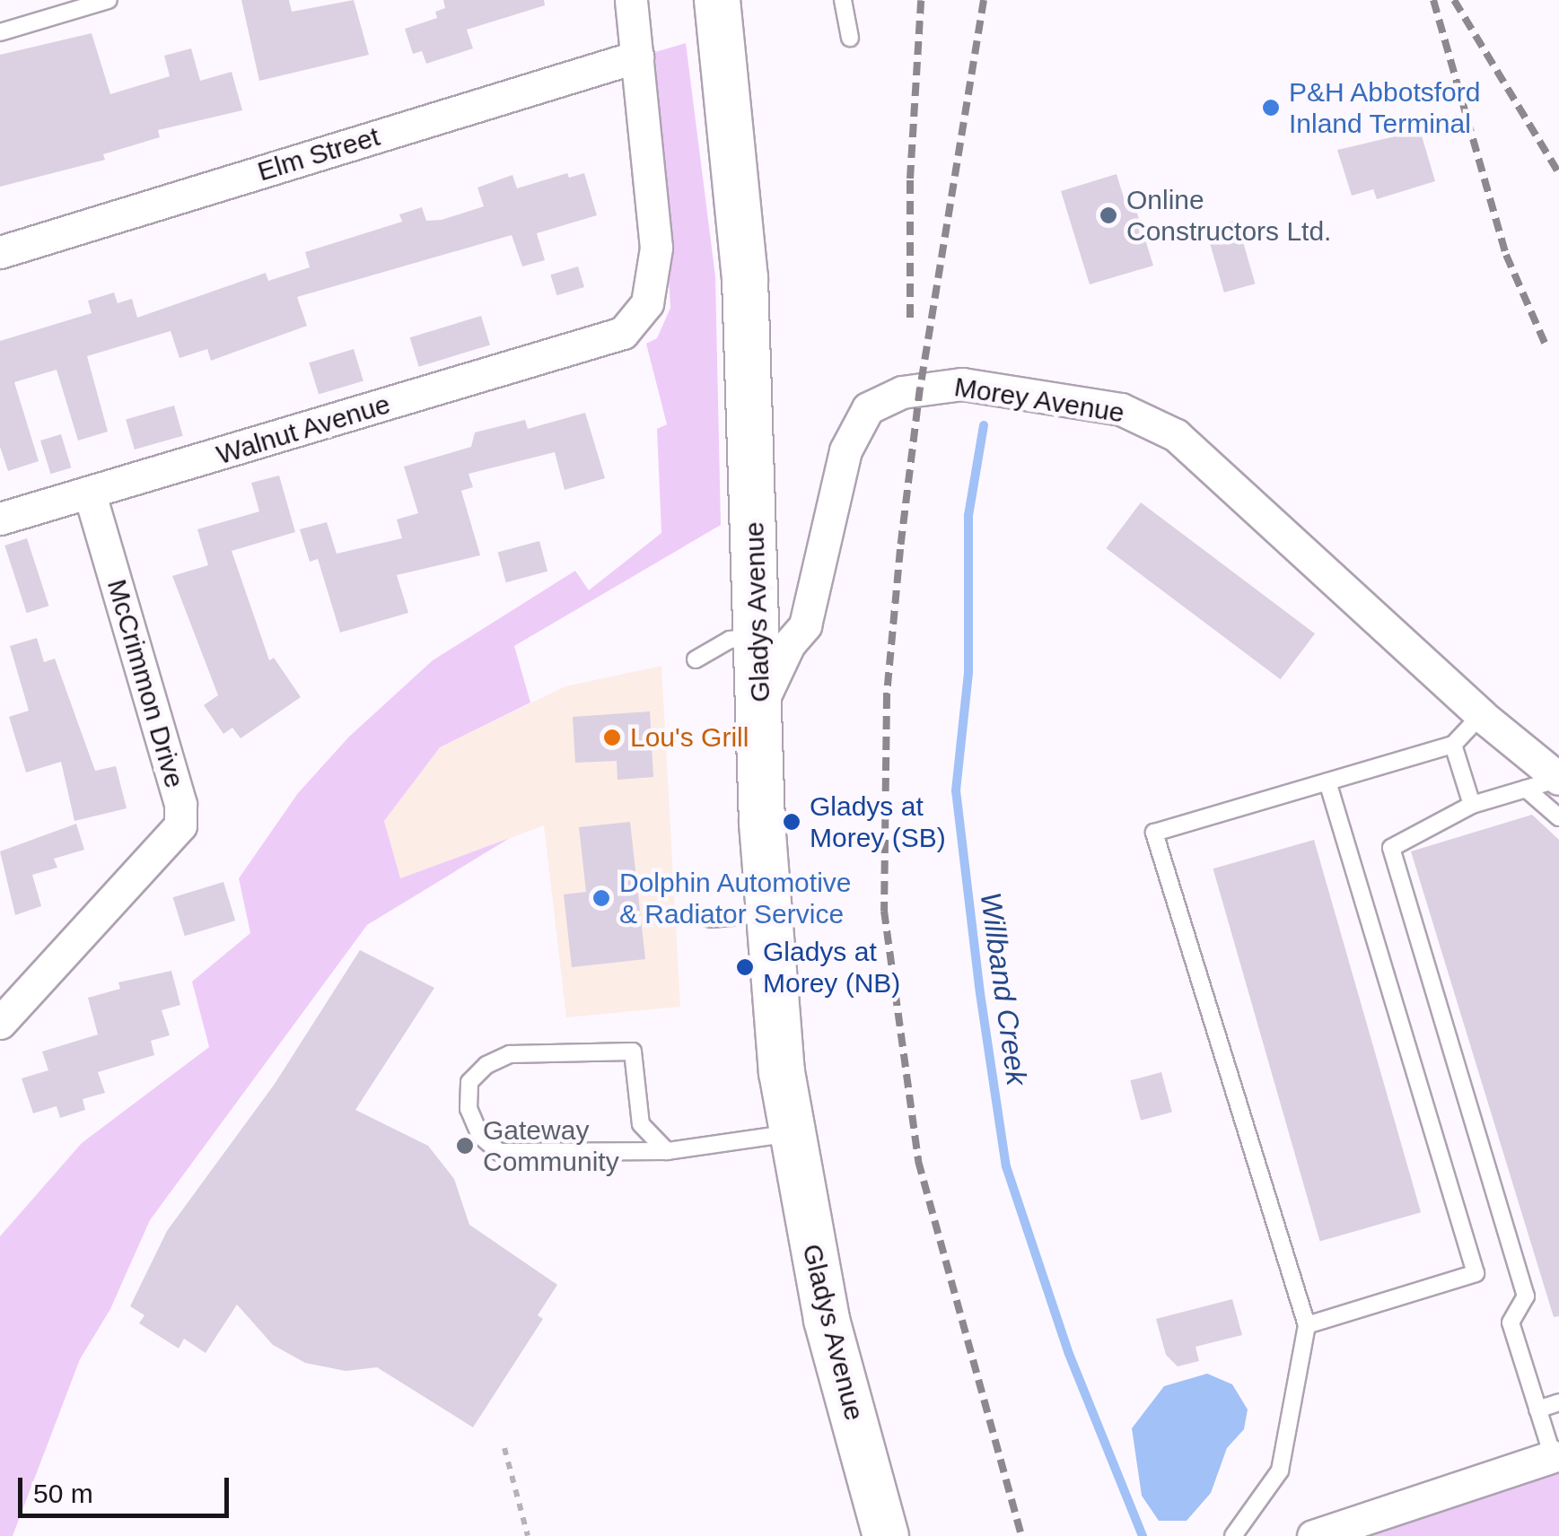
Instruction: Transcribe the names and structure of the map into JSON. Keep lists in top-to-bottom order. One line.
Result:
{"streets":{"main road":["Gladys Avenue"],"street":["Elm Street","Morey Avenue","Walnut Avenue","McCrimmon Drive"]},"crossings":[["Elm Street","Walnut Avenue"],["Morey Avenue","Gladys Avenue"],["Walnut Avenue","McCrimmon Drive"]],"water":["Willband Creek"],"places":["P&H Abbotsford Inland Terminal","Online Constructors Ltd.","Lou's Grill","Gladys at Morey (SB)","Dolphin Automotive & Radiator Service","Gladys at Morey (NB)","Gateway Community"],"scale_bar":"50 m"}
